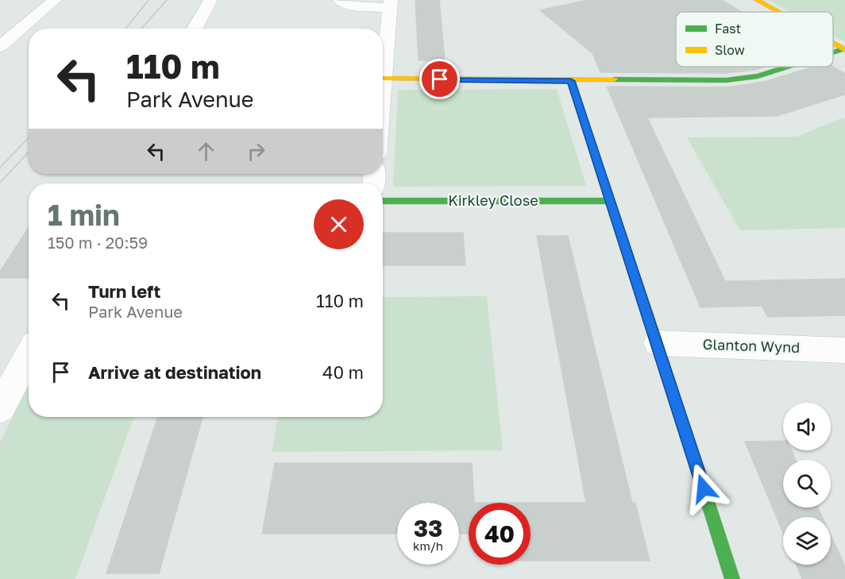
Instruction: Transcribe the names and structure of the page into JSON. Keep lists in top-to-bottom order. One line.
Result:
{"streets":{"street":["Kirkley Close","Glanton Wynd"]},"legend":["Fast","Slow"],"page":{"turn":["110 m","Park Avenue"],"heading":["1 min","150 m · 20:59"],"list":[{"name":"Turn left","note":"Park Avenue","value":"110 m"},{"name":"Arrive at destination","value":"40 m"}],"speed":"33 km/h","limit":"40"}}
